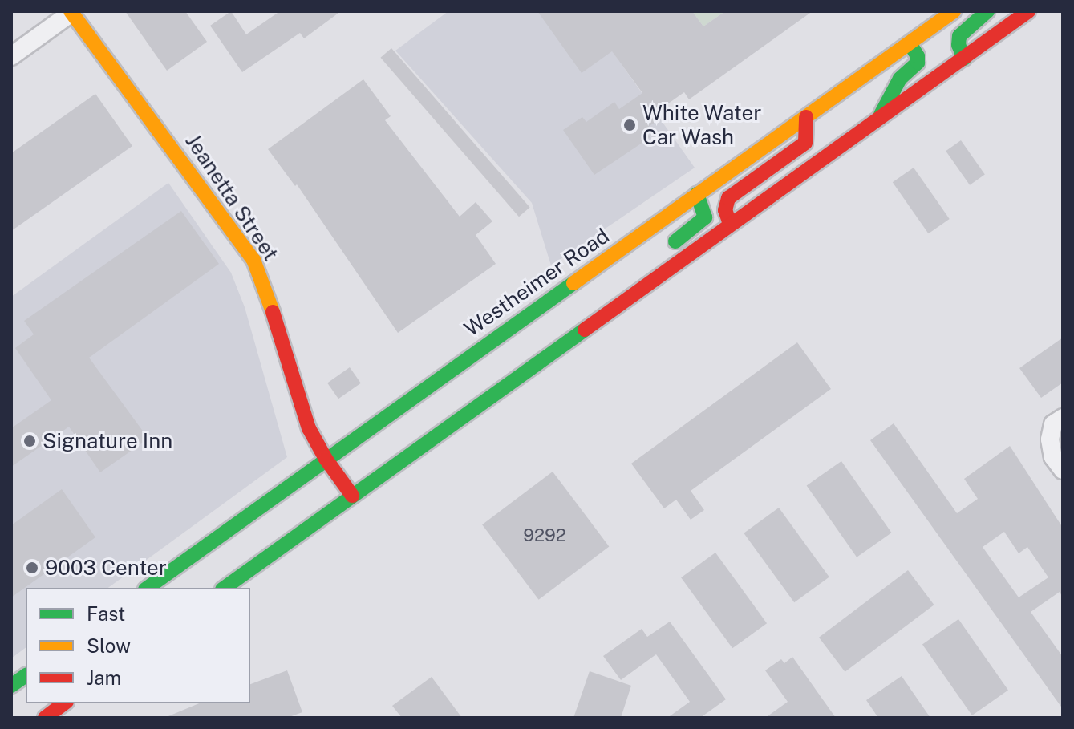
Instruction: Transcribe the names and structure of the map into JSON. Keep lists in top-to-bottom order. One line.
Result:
{"streets":{"main road":["Jeanetta Street","Westheimer Road"]},"crossings":[["Jeanetta Street","Westheimer Road"]],"places":["White Water Car Wash","Signature Inn","9003 Center"],"house_numbers":["9292"],"legend":["Fast","Slow","Jam"]}
